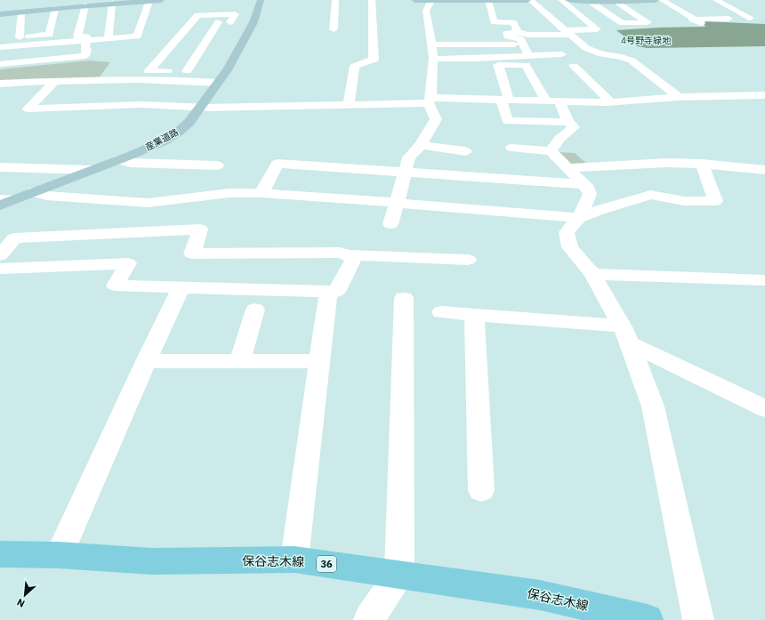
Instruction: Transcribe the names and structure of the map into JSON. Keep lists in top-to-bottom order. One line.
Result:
{"streets":{"main road":["保谷志木線","36"],"street":["産業道路"]},"parks":["4号野寺緑地"],"north":"bottom left"}
